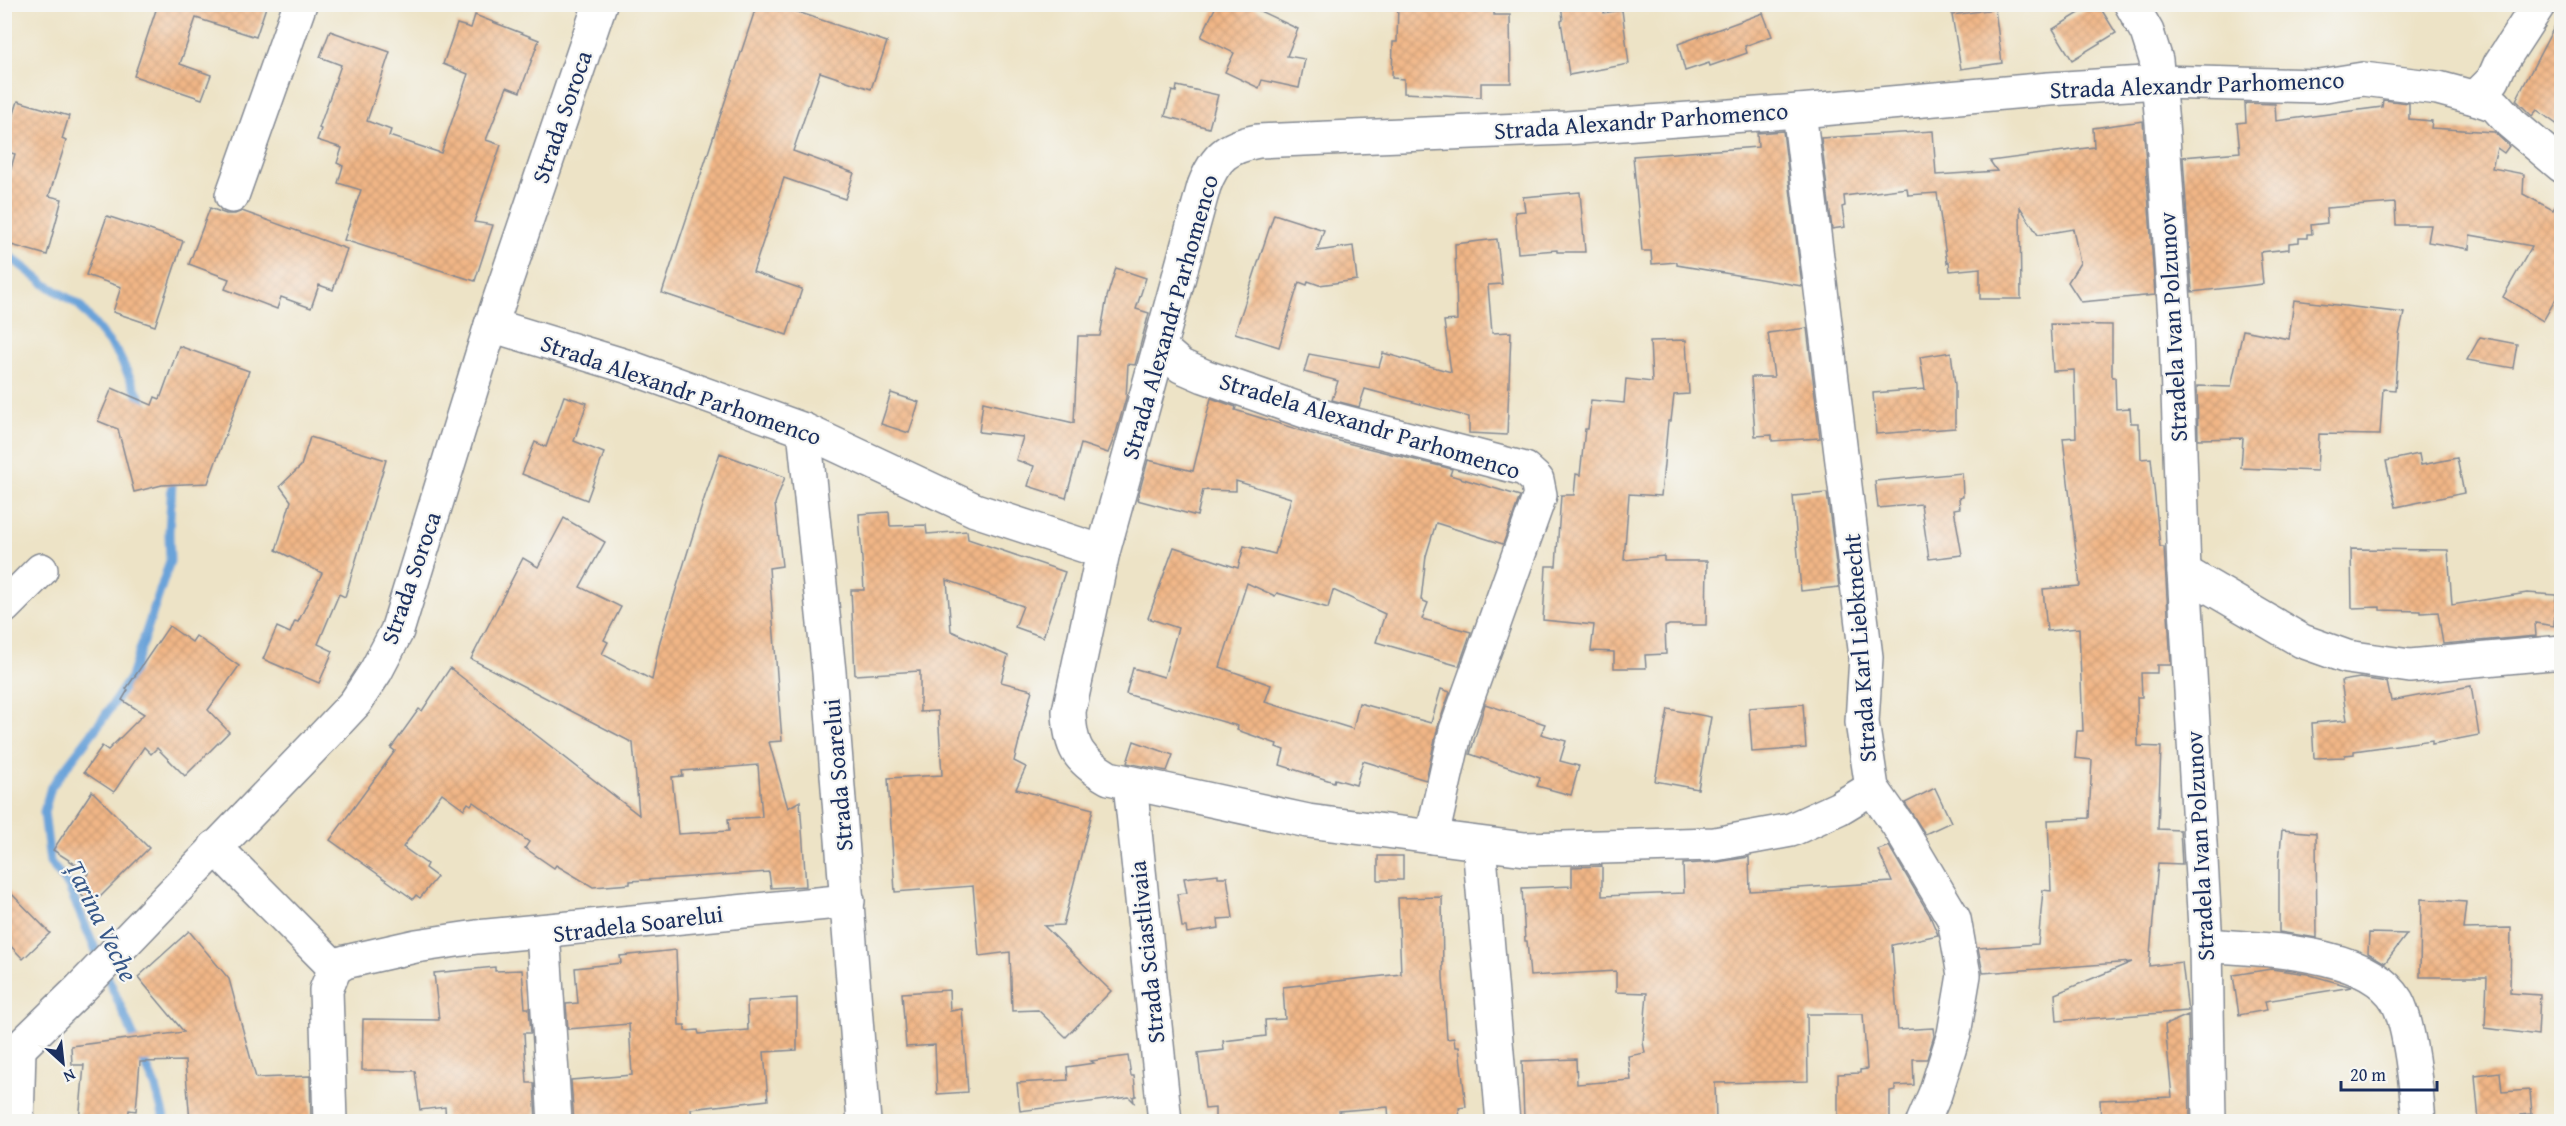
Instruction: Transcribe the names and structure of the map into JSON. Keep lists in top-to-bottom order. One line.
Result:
{"streets":{"street":["Strada Alexandr Parhomenco","Strada Soroca","Stradela Ivan Polzunov","Stradela Alexandr Parhomenco","Strada Karl Liebknecht","Strada Soarelui","Stradela Soarelui","Strada Sciastlivaia"]},"crossings":[["Strada Alexandr Parhomenco","Strada Soroca"],["Strada Alexandr Parhomenco","Stradela Ivan Polzunov"],["Strada Alexandr Parhomenco","Stradela Alexandr Parhomenco"],["Strada Alexandr Parhomenco","Strada Karl Liebknecht"],["Strada Alexandr Parhomenco","Strada Soarelui"],["Strada Alexandr Parhomenco","Strada Sciastlivaia"],["Strada Soarelui","Stradela Soarelui"]],"water":["Țarina Veche"],"scale_bar":"20 m","north":"bottom right"}
